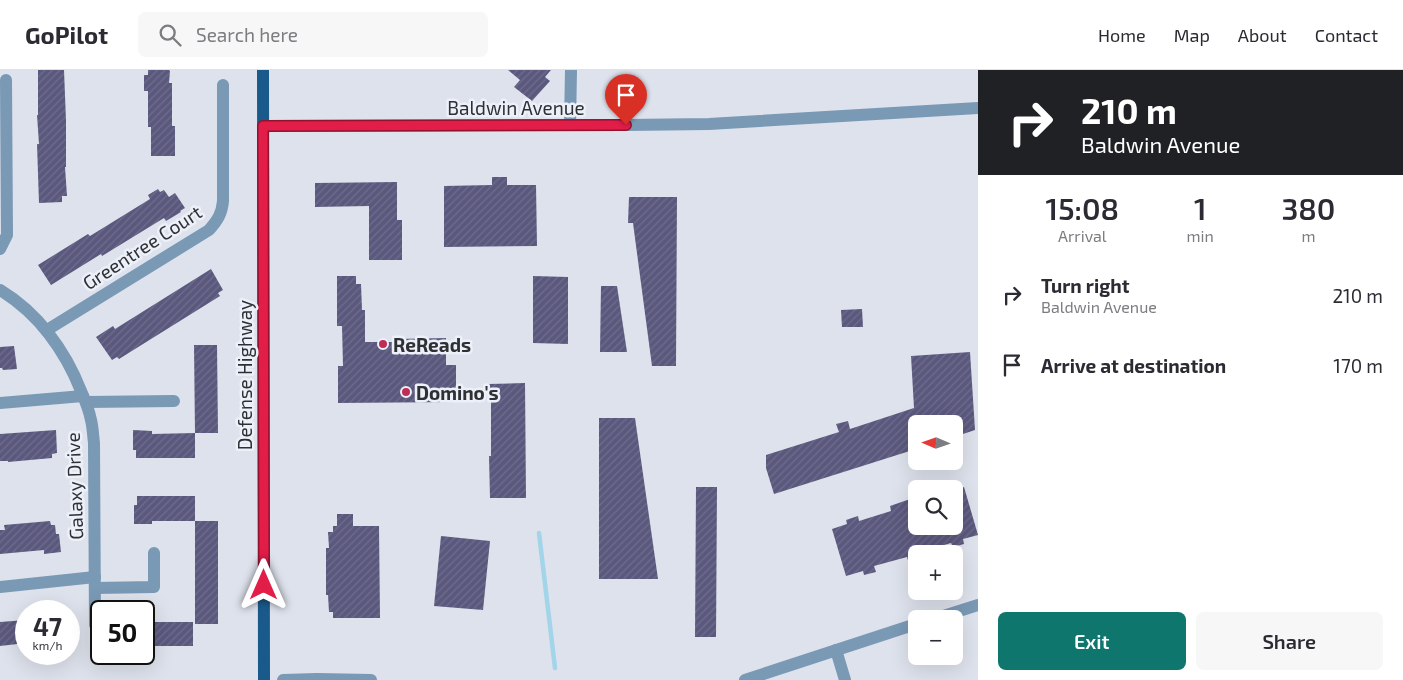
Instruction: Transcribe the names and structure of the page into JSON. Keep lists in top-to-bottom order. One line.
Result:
{"streets":{"main road":["Defense Highway"],"street":["Baldwin Avenue","Greentree Court","Galaxy Drive"]},"crossings":[["Baldwin Avenue","Defense Highway"],["Greentree Court","Galaxy Drive"]],"places":["ReReads","Domino's"],"north":"left","page":{"header":"GoPilot","search":"Search here","nav":["Home","Map","About","Contact"],"turn":["210 m","Baldwin Avenue"],"eta":["15:08","Arrival","1","min","380","m"],"list":[{"name":"Turn right","note":"Baldwin Avenue","value":"210 m"},{"name":"Arrive at destination","value":"170 m"}],"map_buttons":["+","−"],"speed":"47 km/h","limit":"50","buttons":["Exit","Share"]}}
